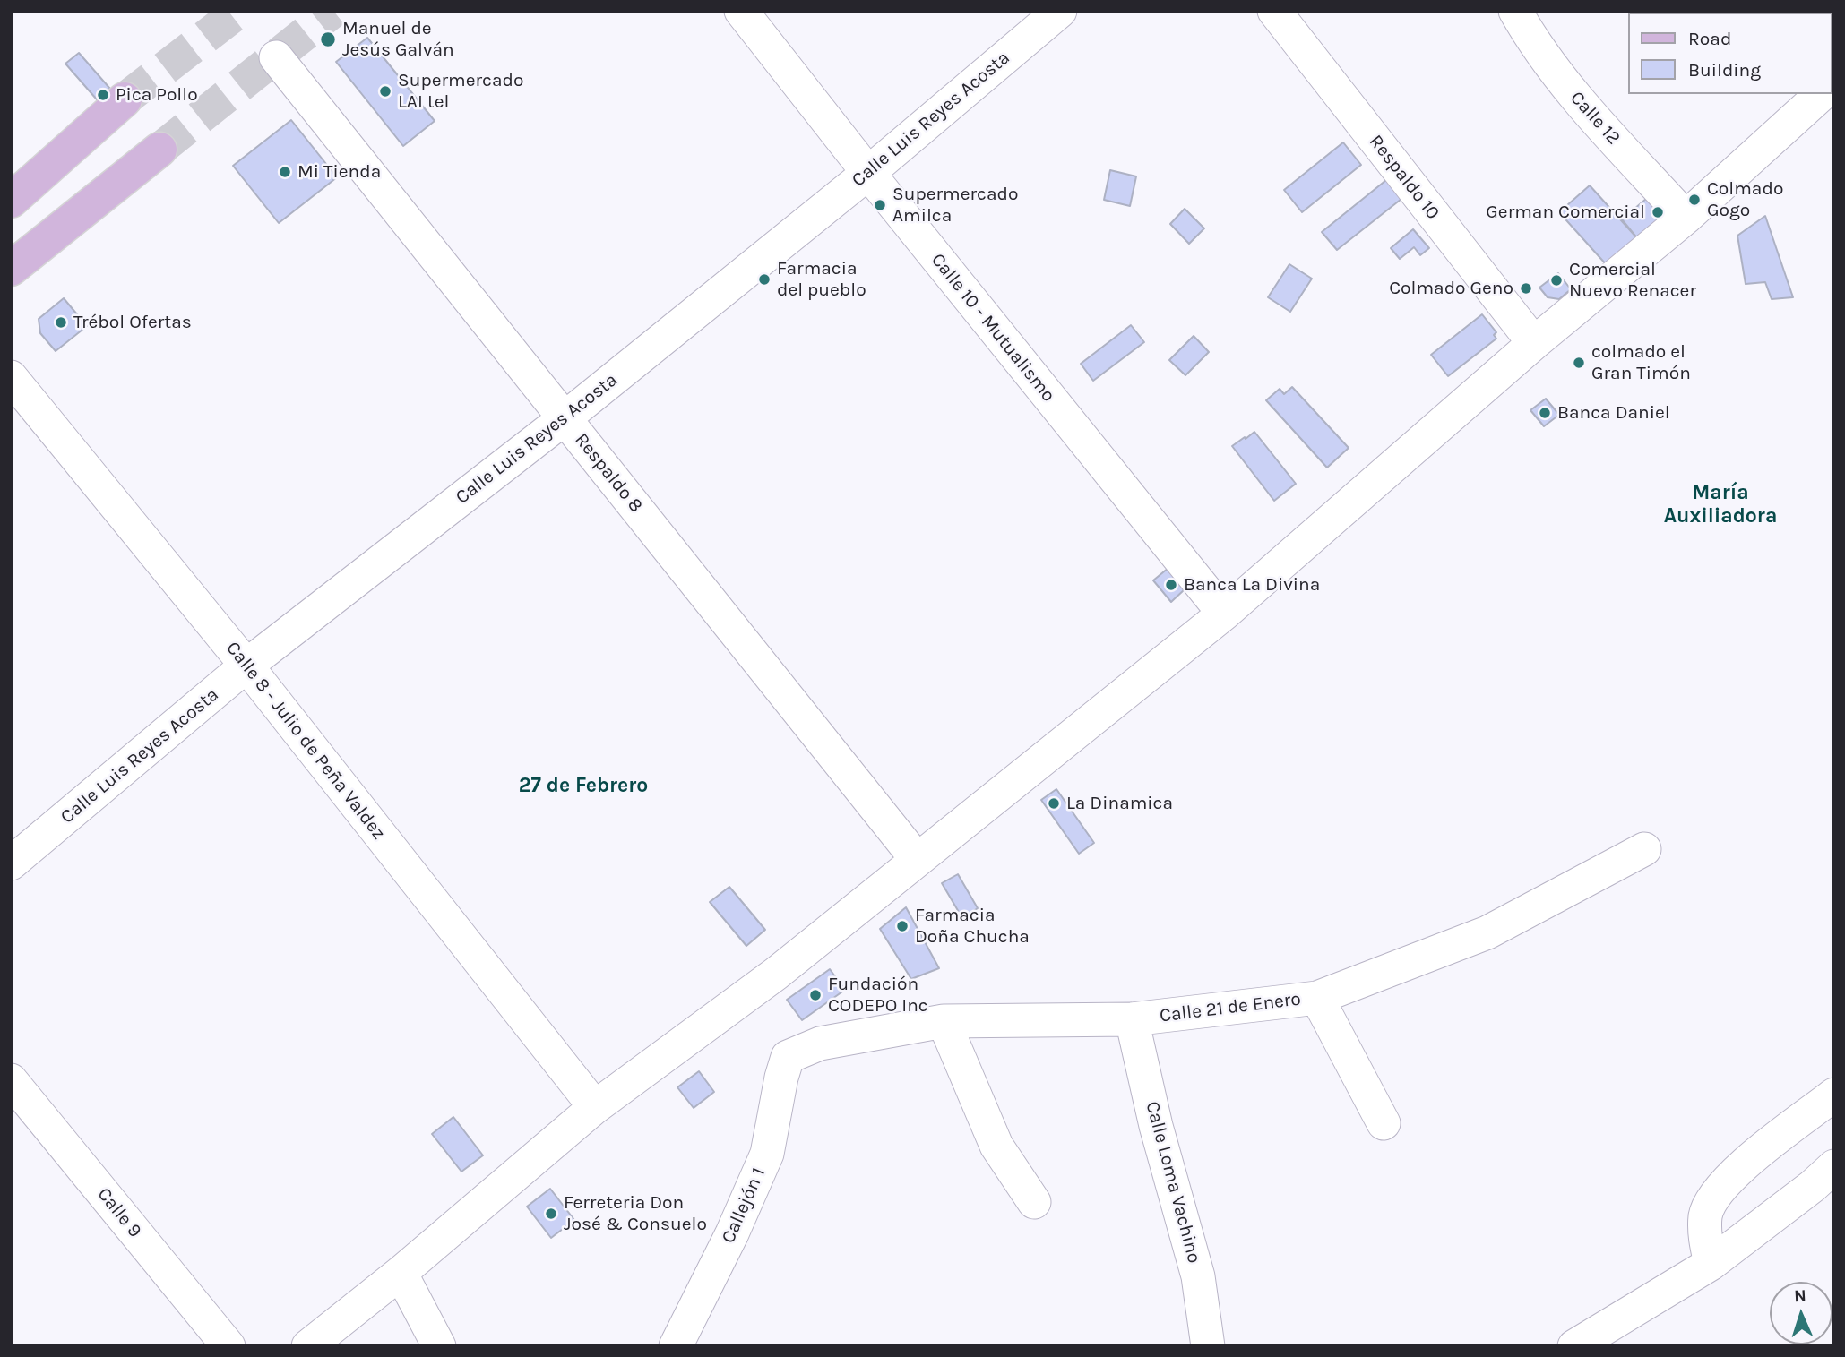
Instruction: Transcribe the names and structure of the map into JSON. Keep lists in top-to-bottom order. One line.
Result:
{"streets":{"street":["Calle 12","Calle Luis Reyes Acosta","Respaldo 10","Calle 10 - Mutualismo","Respaldo 8","Calle 8 - Julio de Peña Valdez","Calle 21 de Enero","Calle Loma Vachino","Callejón 1","Calle 9"]},"crossings":[["Calle Luis Reyes Acosta","Calle 10 - Mutualismo"],["Calle Luis Reyes Acosta","Respaldo 8"],["Calle Luis Reyes Acosta","Calle 8 - Julio de Peña Valdez"],["Calle 21 de Enero","Calle Loma Vachino"],["Calle 21 de Enero","Callejón 1"]],"districts":["María Auxiliadora","27 de Febrero"],"places":["Manuel de Jesús Galván","Supermercado LAI tel","Pica Pollo","Mi Tienda","Colmado Gogo","Supermercado Amilca","German Comercial","Farmacia del pueblo","Comercial Nuevo Renacer","Colmado Geno","Trébol Ofertas","colmado el Gran Timón","Banca Daniel","Banca La Divina","La Dinamica","Farmacia Doña Chucha","Fundación CODEPO Inc","Ferreteria Don José & Consuelo"],"legend":["Road","Building"],"north":"top"}
